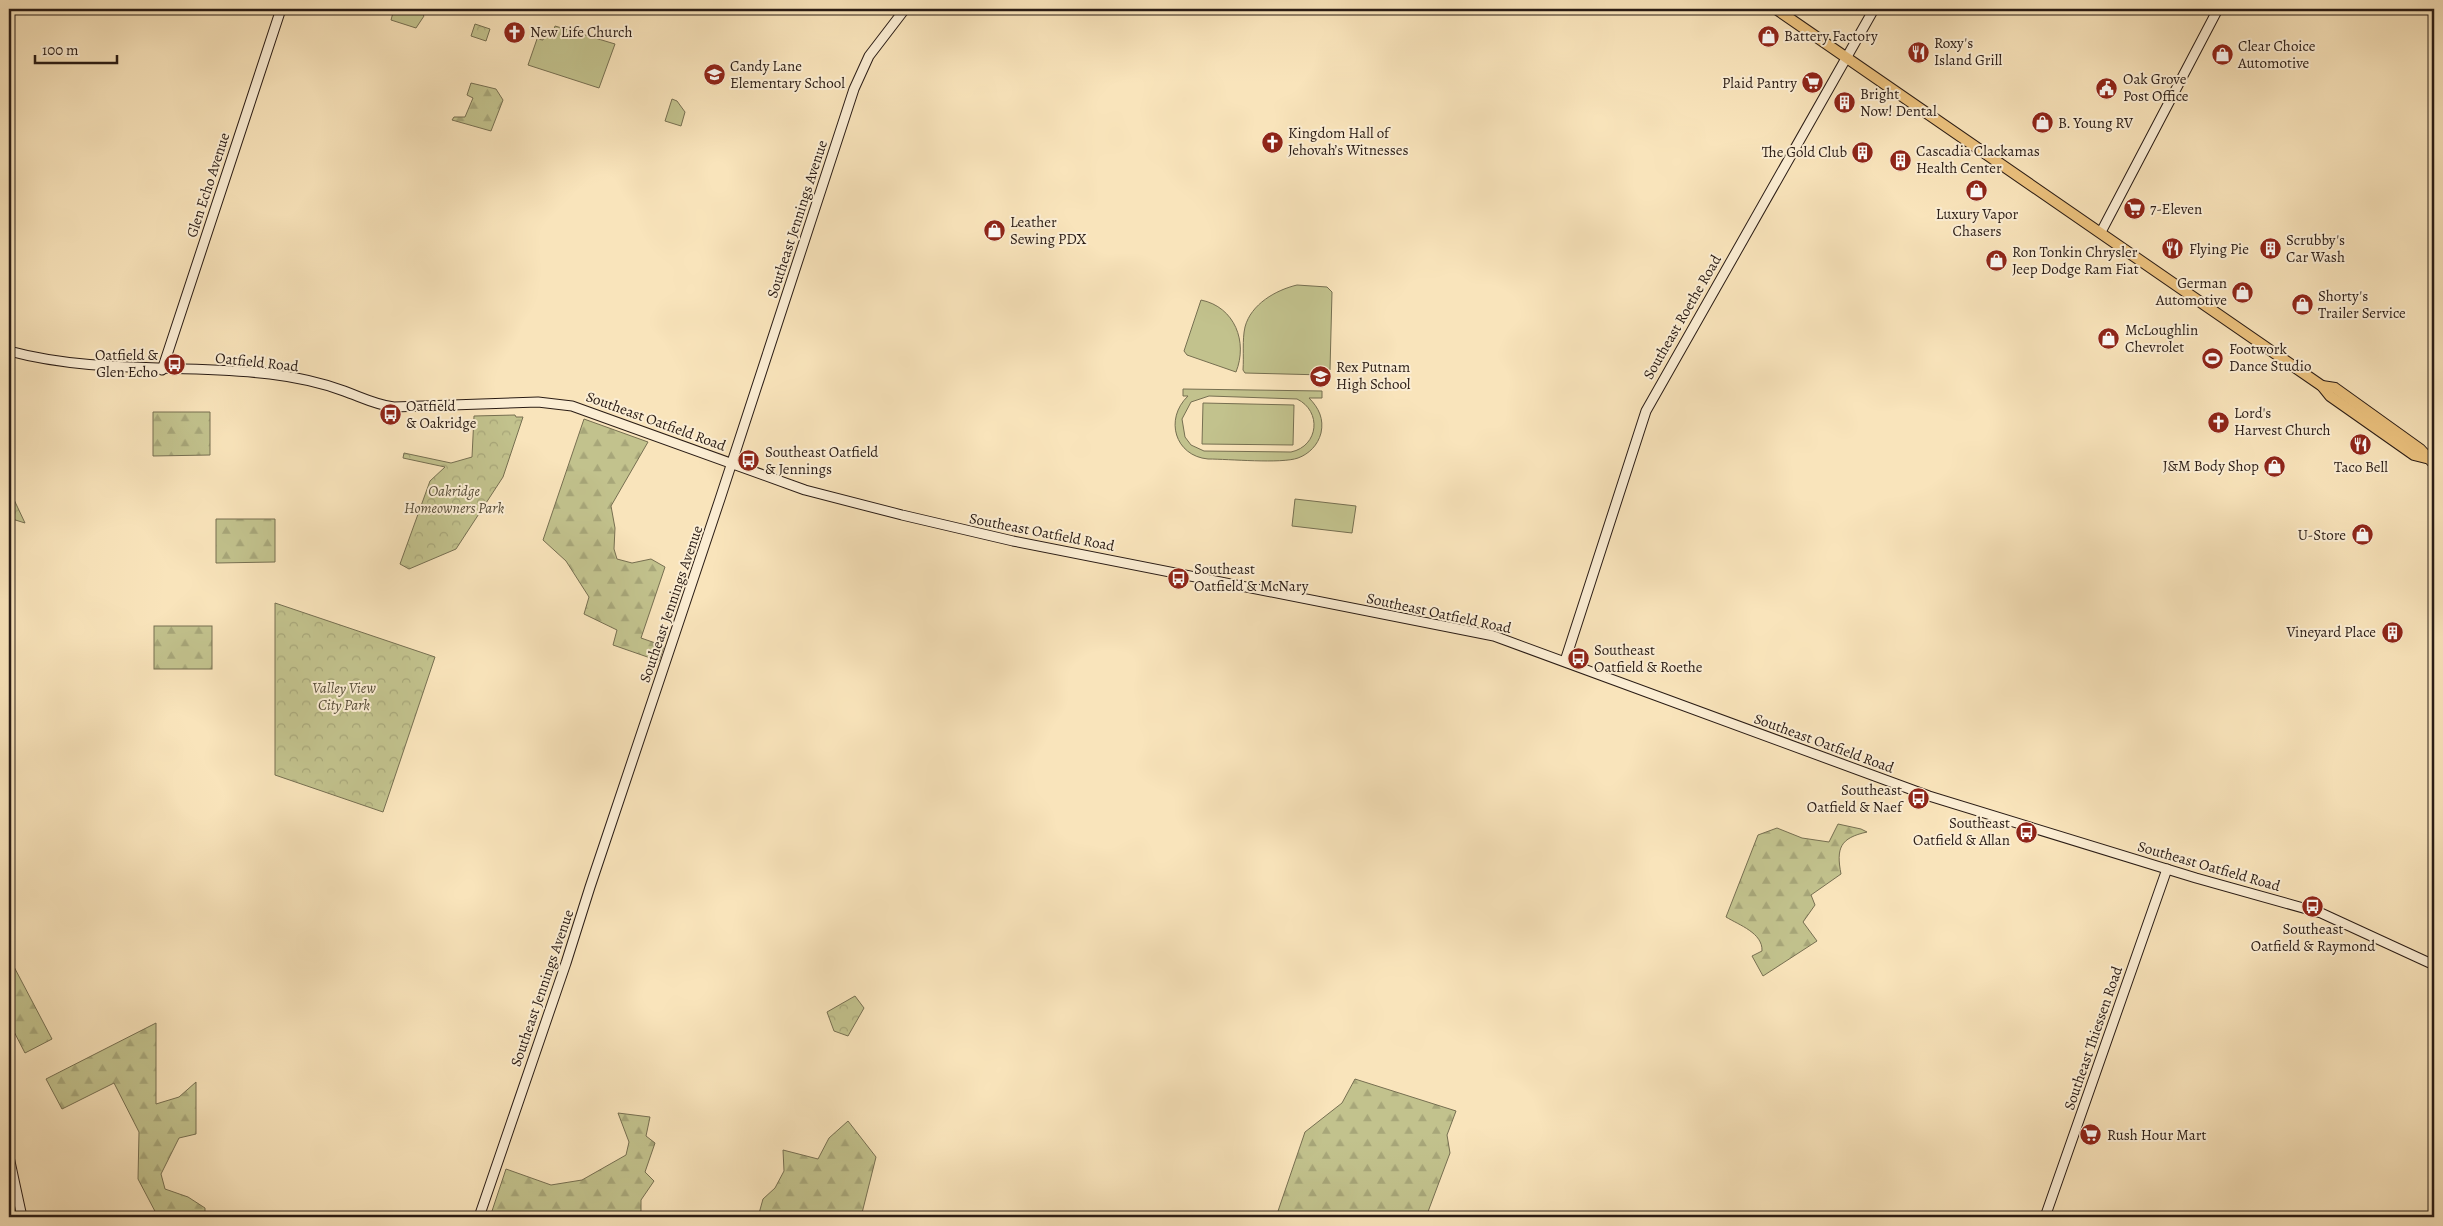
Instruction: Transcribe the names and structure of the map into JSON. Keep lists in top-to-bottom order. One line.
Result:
{"streets":{"main road":["Glen Echo Avenue","Southeast Jennings Avenue","Southeast Roethe Road","Oatfield Road","Southeast Oatfield Road","Southeast Thiessen Road"]},"crossings":[["Glen Echo Avenue","Oatfield Road"],["Southeast Jennings Avenue","Southeast Oatfield Road"],["Southeast Roethe Road","Southeast Oatfield Road"],["Oatfield Road","Southeast Oatfield Road"],["Southeast Oatfield Road","Southeast Thiessen Road"]],"parks":["Oakridge Homeowners Park","Valley View City Park"],"places":{"church":["New Life Church","Kingdom Hall of Jehovah’s Witnesses","Lord's Harvest Church"],"shop":["Battery Factory","Clear Choice Automotive","B. Young RV","Luxury Vapor Chasers","Leather Sewing PDX","Ron Tonkin Chrysler Jeep Dodge Ram Fiat","German Automotive","Shorty's Trailer Service","McLoughlin Chevrolet","J&M Body Shop","U-Store"],"restaurant":["Roxy's Island Grill","Flying Pie","Taco Bell"],"school or university":["Candy Lane Elementary School","Rex Putnam High School"],"supermarket":["Plaid Pantry","7-Eleven","Rush Hour Mart"],"public building":["Oak Grove Post Office"],"building":["Bright Now! Dental","The Gold Club","Cascadia Clackamas Health Center","Scrubby's Car Wash","Vineyard Place"],"sports":["Footwork Dance Studio"],"bus stop":["Oatfield & Glen Echo","Oatfield & Oakridge","Southeast Oatfield & Jennings","Southeast Oatfield & McNary","Southeast Oatfield & Roethe","Southeast Oatfield & Naef","Southeast Oatfield & Allan","Southeast Oatfield & Raymond"]},"scale_bar":"100 m"}
